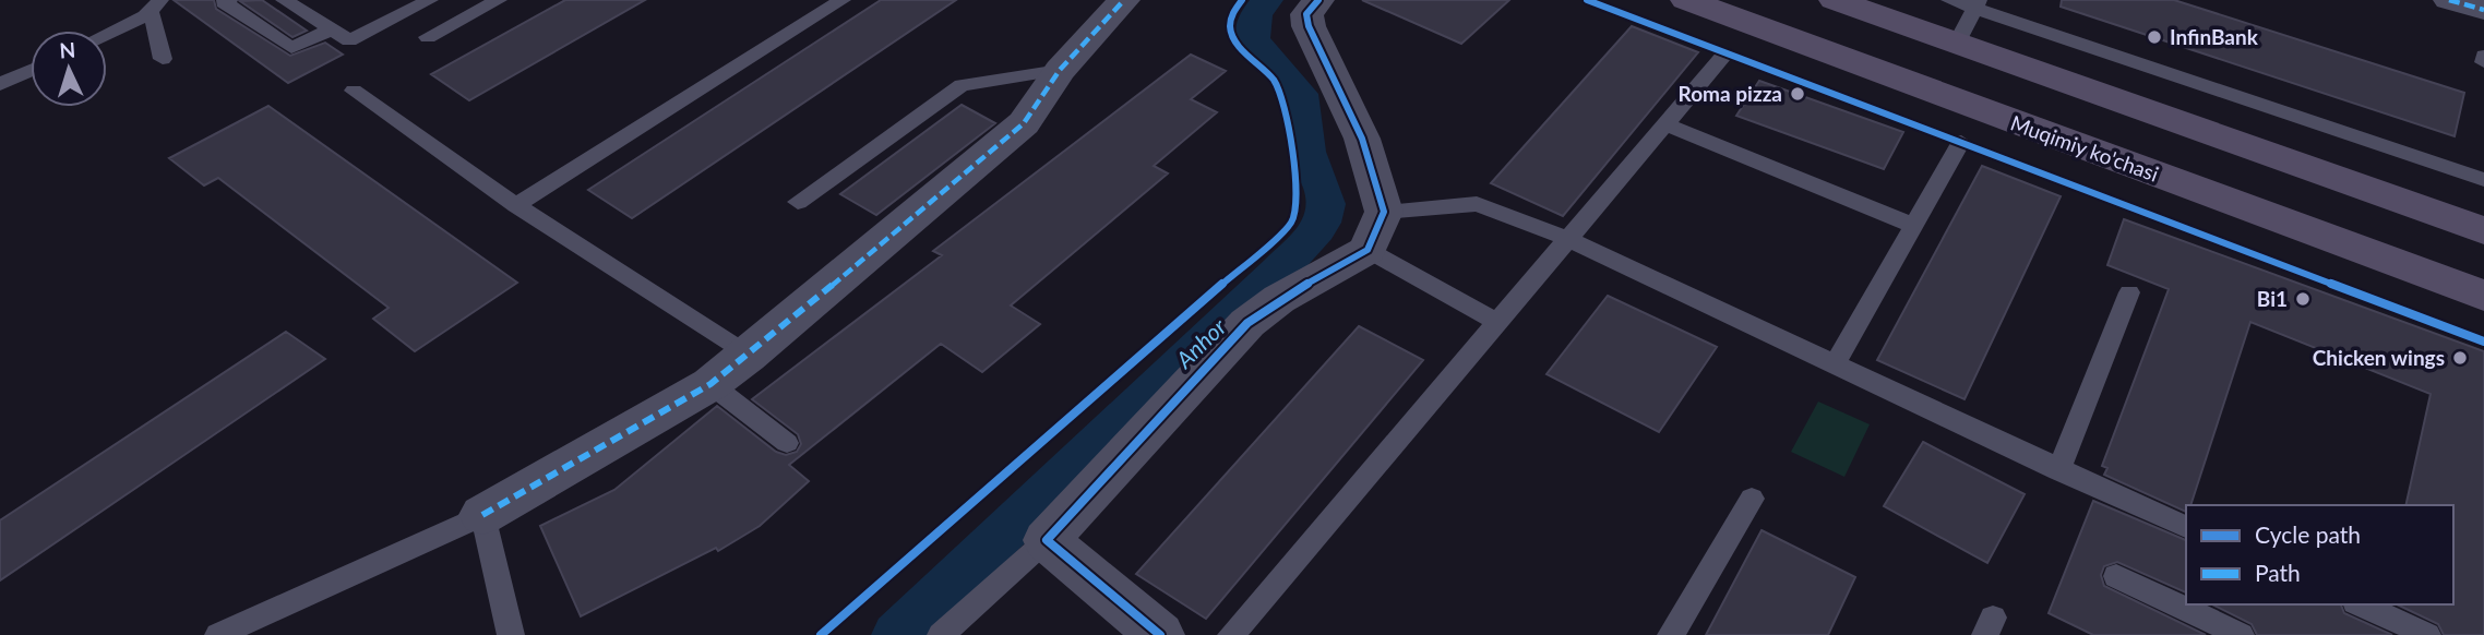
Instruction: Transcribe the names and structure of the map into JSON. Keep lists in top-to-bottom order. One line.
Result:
{"streets":{"main road":["Muqimiy ko'chasi"]},"water":["Anhor"],"places":["InfinBank","Roma pizza","Bi1","Chicken wings"],"legend":["Cycle path","Path"],"north":"top"}
